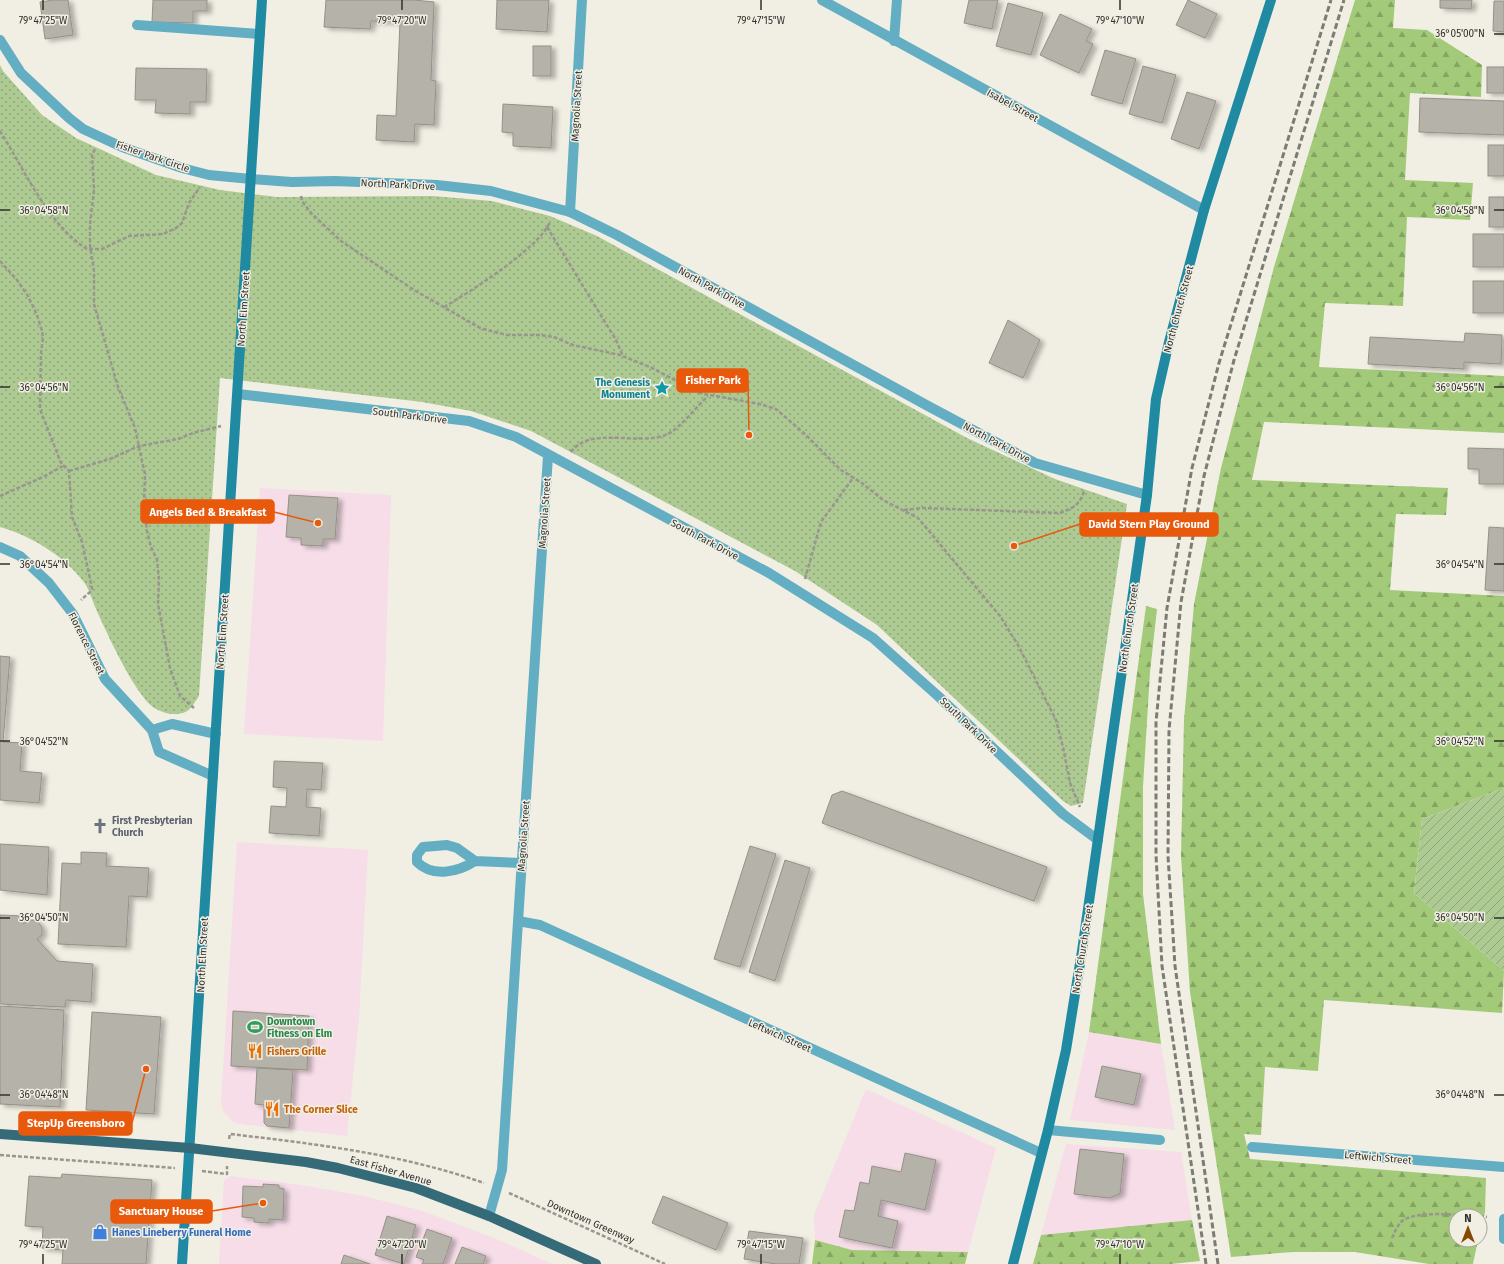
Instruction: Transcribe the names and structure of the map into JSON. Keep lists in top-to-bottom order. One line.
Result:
{"streets":{"main road":["East Fisher Avenue"],"street":["Isabel Street","Magnolia Street","Fisher Park Circle","North Park Drive","North Elm Street","North Church Street","South Park Drive","Florence Street","Leftwich Street"],"path":["Downtown Greenway"]},"crossings":[["Isabel Street","North Church Street"],["Magnolia Street","North Park Drive"],["Magnolia Street","South Park Drive"],["Magnolia Street","Leftwich Street"],["Magnolia Street","East Fisher Avenue"],["Fisher Park Circle","North Park Drive"],["Fisher Park Circle","North Elm Street"],["North Park Drive","North Elm Street"],["North Park Drive","North Church Street"],["North Elm Street","South Park Drive"],["North Elm Street","Florence Street"],["North Elm Street","East Fisher Avenue"],["North Church Street","South Park Drive"],["North Church Street","Leftwich Street"]],"places":{"place":["The Genesis Monument"],"other":["Fisher Park","Angels Bed & Breakfast","David Stern Play Ground","StepUp Greensboro","Sanctuary House"],"church":["First Presbyterian Church"],"sports":["Downtown Fitness on Elm"],"restaurant":["Fishers Grille","The Corner Slice"],"shop":["Hanes Lineberry Funeral Home"]},"north":"top","coordinates":["79°47'25\"W","79°47'20\"W","79°47'15\"W","79°47'10\"W","36°05'00\"N","36°04'58\"N","36°04'56\"N","36°04'54\"N","36°04'52\"N","36°04'50\"N","36°04'48\"N"]}
